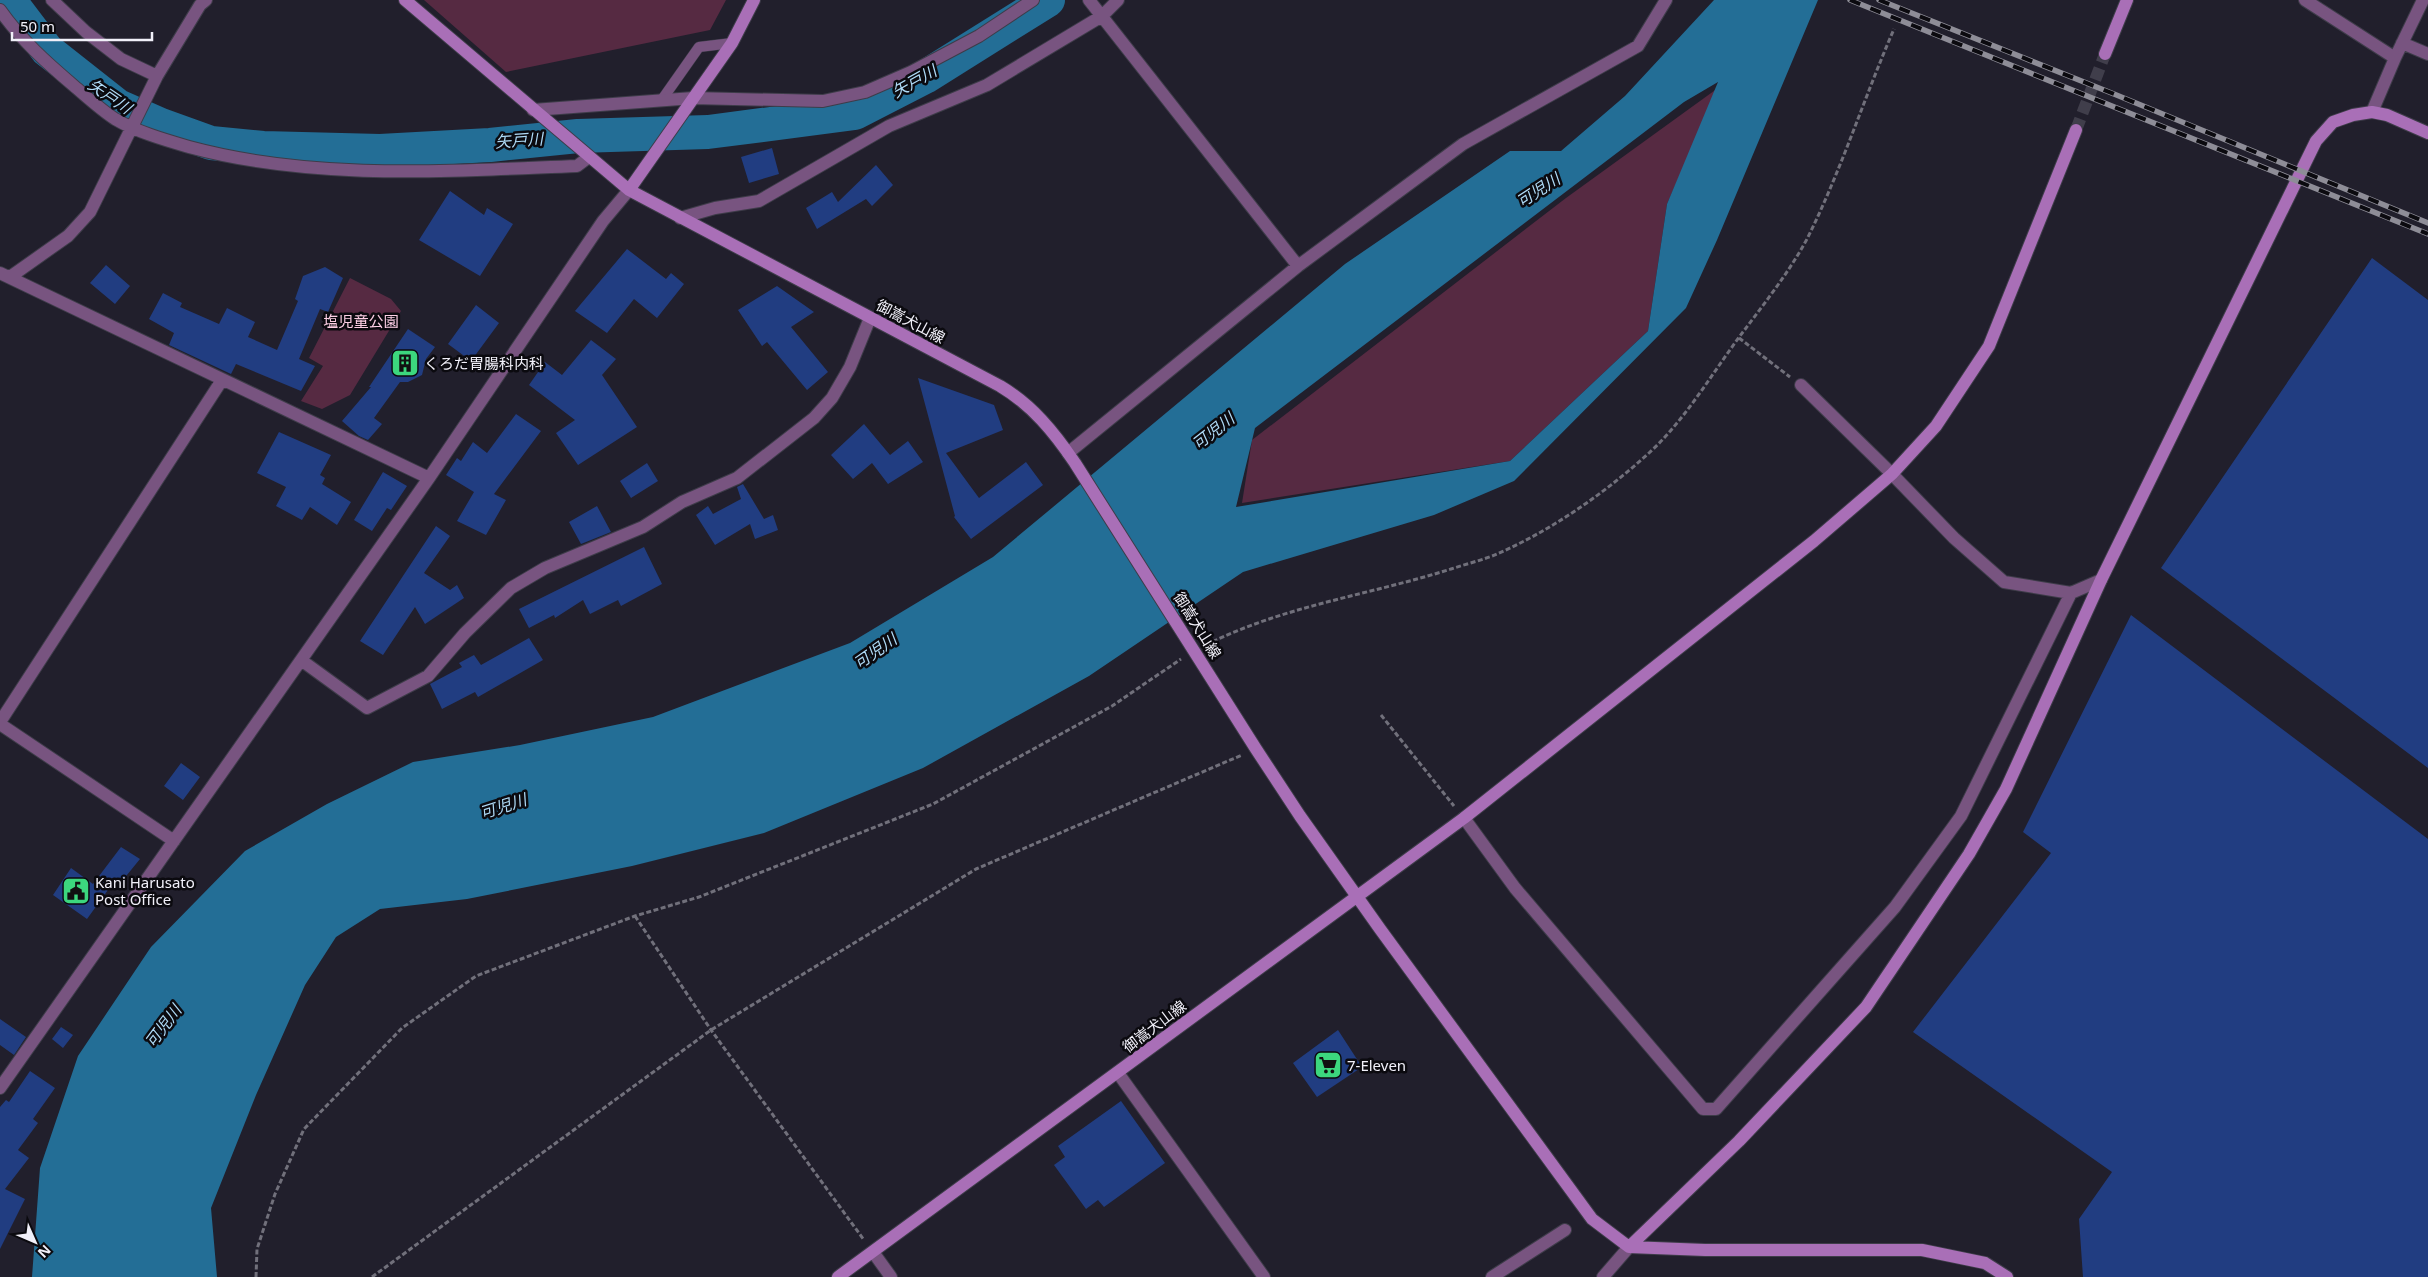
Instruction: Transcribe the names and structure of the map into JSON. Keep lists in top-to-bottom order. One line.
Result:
{"streets":{"street":["御嵩犬山線"]},"water":["矢戸川","可児川"],"parks":["塩児童公園"],"places":{"building":["くろだ胃腸科内科"],"public building":["Kani Harusato Post Office"],"supermarket":["7-Eleven"]},"scale_bar":"50 m","north":"bottom right"}
